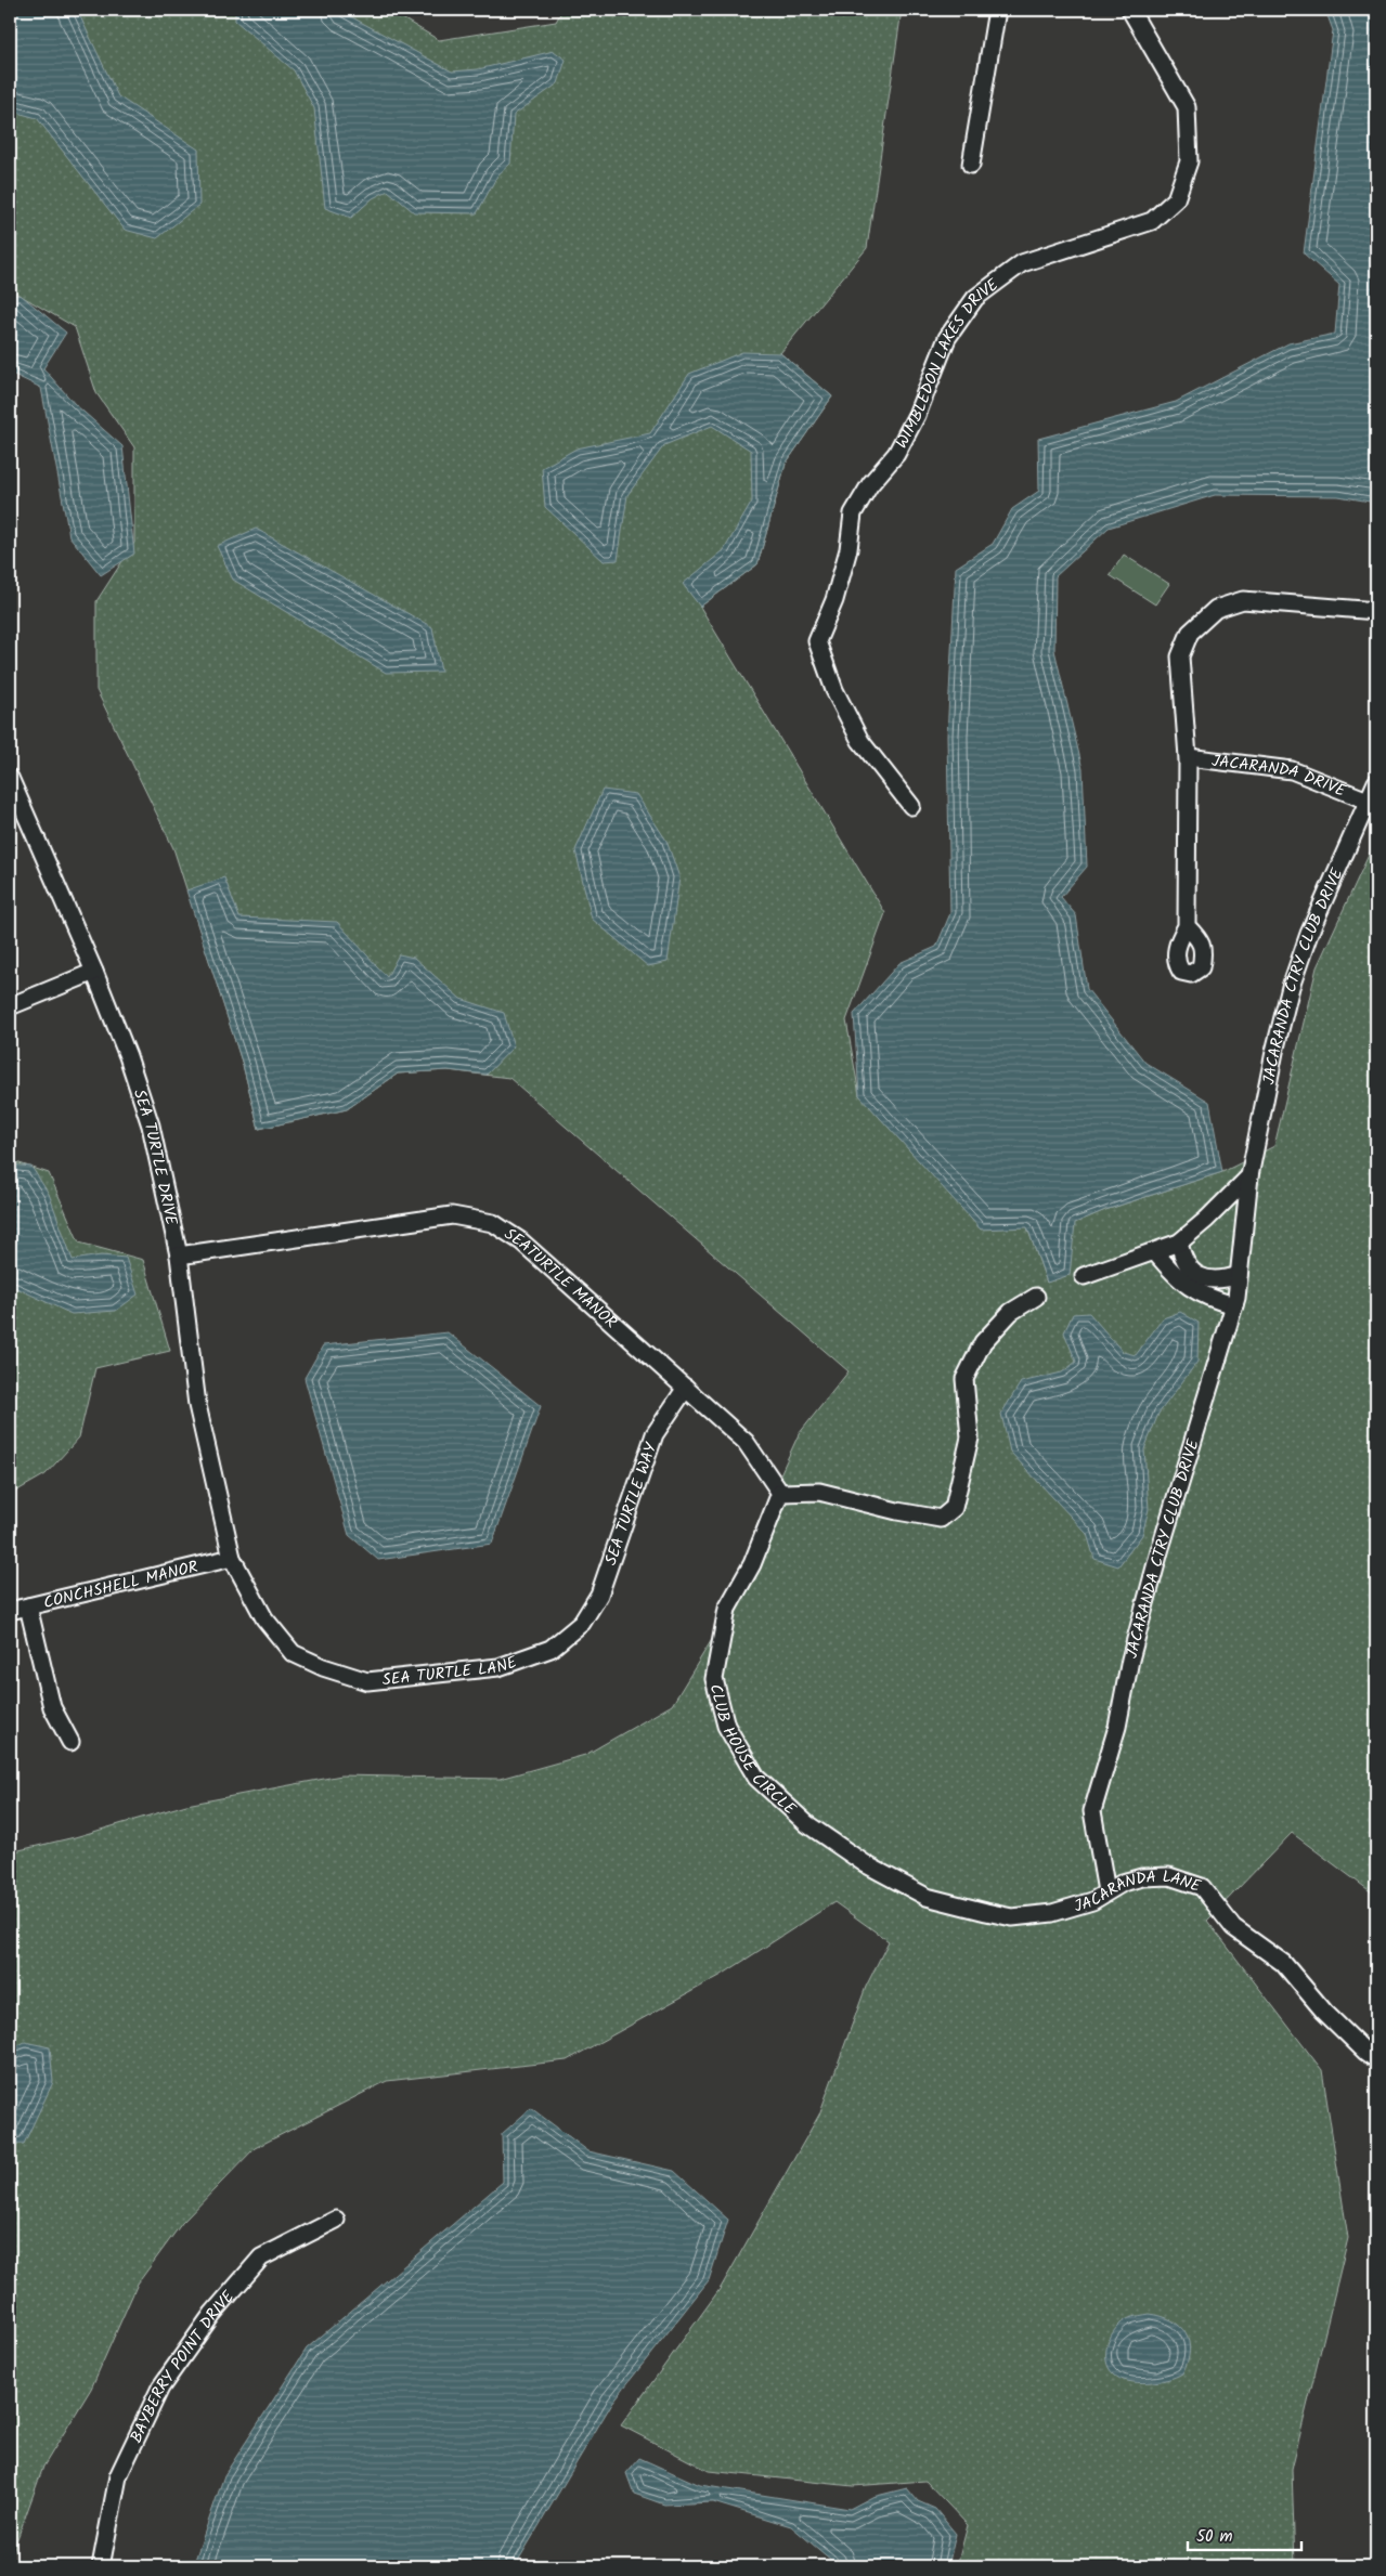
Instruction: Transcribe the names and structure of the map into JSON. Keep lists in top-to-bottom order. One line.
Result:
{"streets":{"street":["WIMBLEDON LAKES DRIVE","JACARANDA DRIVE","JACARANDA CTRY CLUB DRIVE","SEA TURTLE DRIVE","SEATURTLE MANOR","SEA TURTLE WAY","CONCHSHELL MANOR","SEA TURTLE LANE","CLUB HOUSE CIRCLE","JACARANDA LANE","BAYBERRY POINT DRIVE"]},"crossings":[["JACARANDA DRIVE","JACARANDA CTRY CLUB DRIVE"],["JACARANDA CTRY CLUB DRIVE","JACARANDA LANE"],["SEA TURTLE DRIVE","SEATURTLE MANOR"],["SEA TURTLE DRIVE","CONCHSHELL MANOR"],["SEA TURTLE DRIVE","SEA TURTLE LANE"],["SEATURTLE MANOR","SEA TURTLE WAY"],["SEATURTLE MANOR","CLUB HOUSE CIRCLE"],["SEA TURTLE WAY","SEA TURTLE LANE"],["CONCHSHELL MANOR","SEA TURTLE LANE"],["CLUB HOUSE CIRCLE","JACARANDA LANE"]],"scale_bar":"50 m"}
